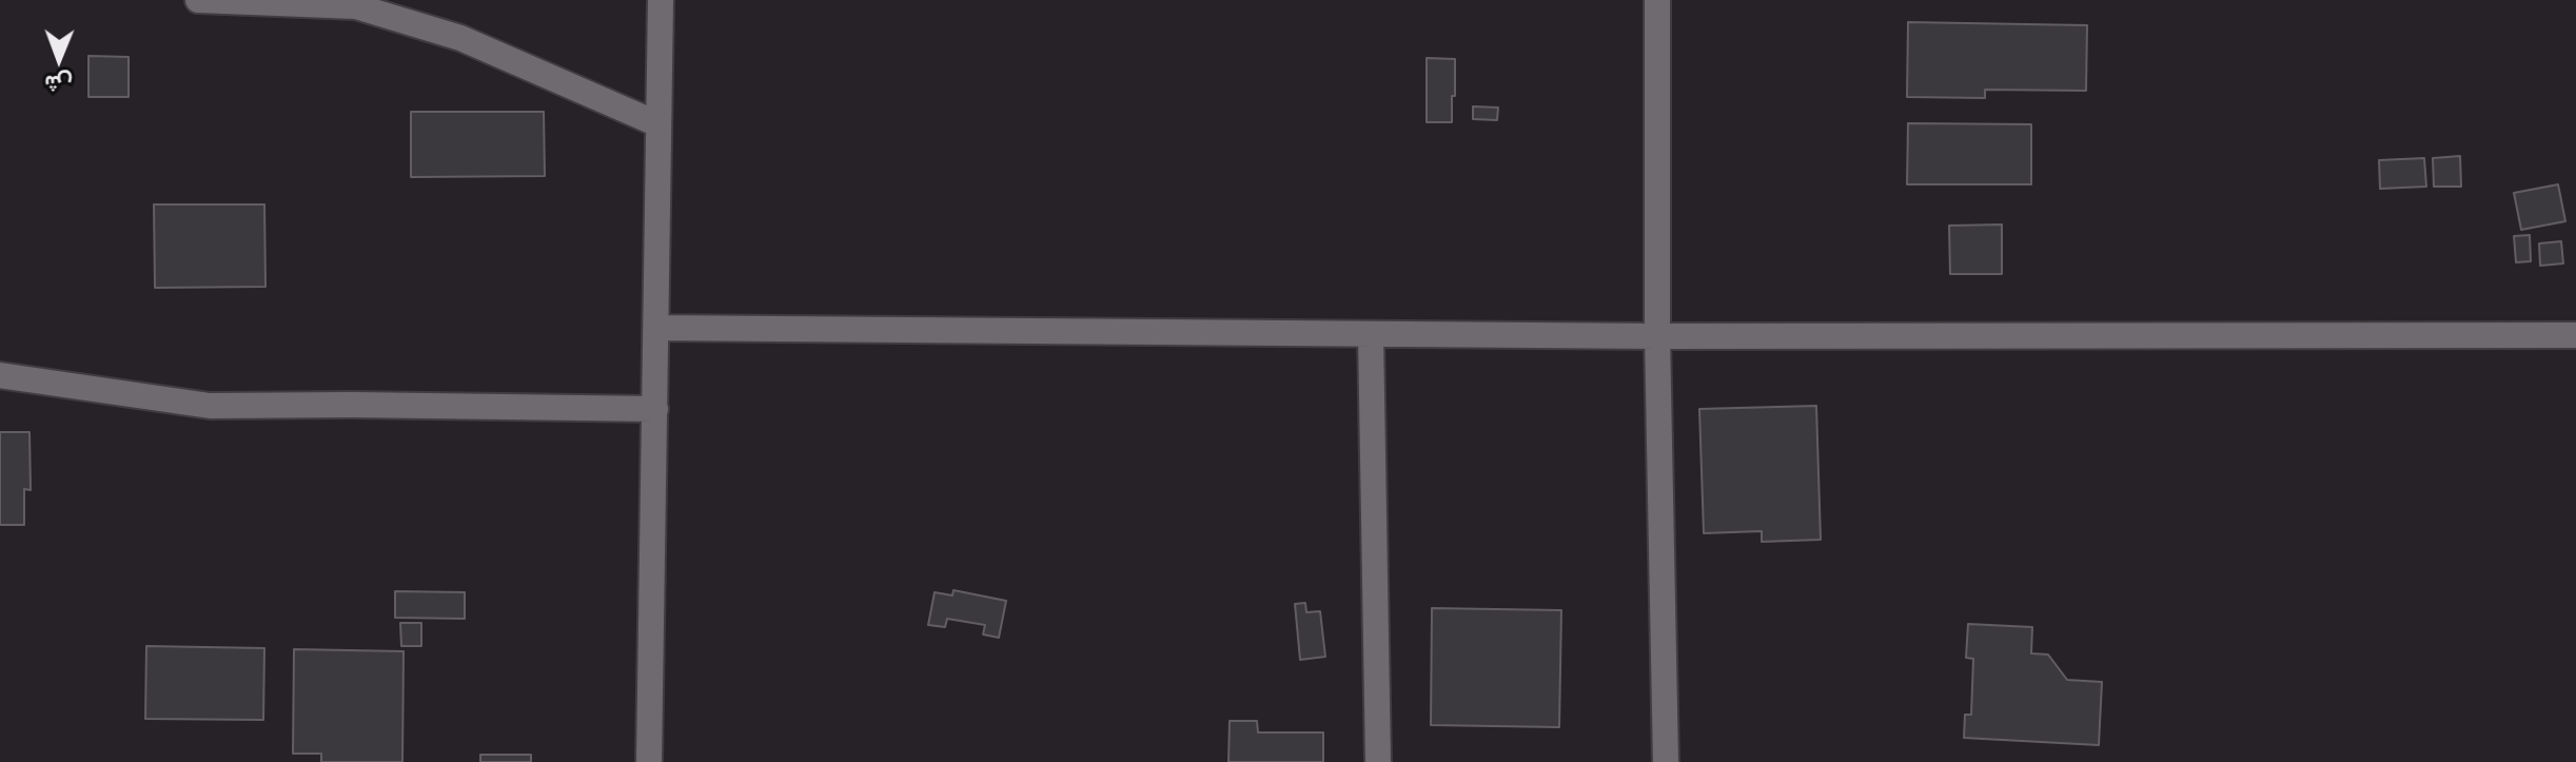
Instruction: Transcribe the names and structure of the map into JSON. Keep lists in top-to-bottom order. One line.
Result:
{"north":"bottom"}
